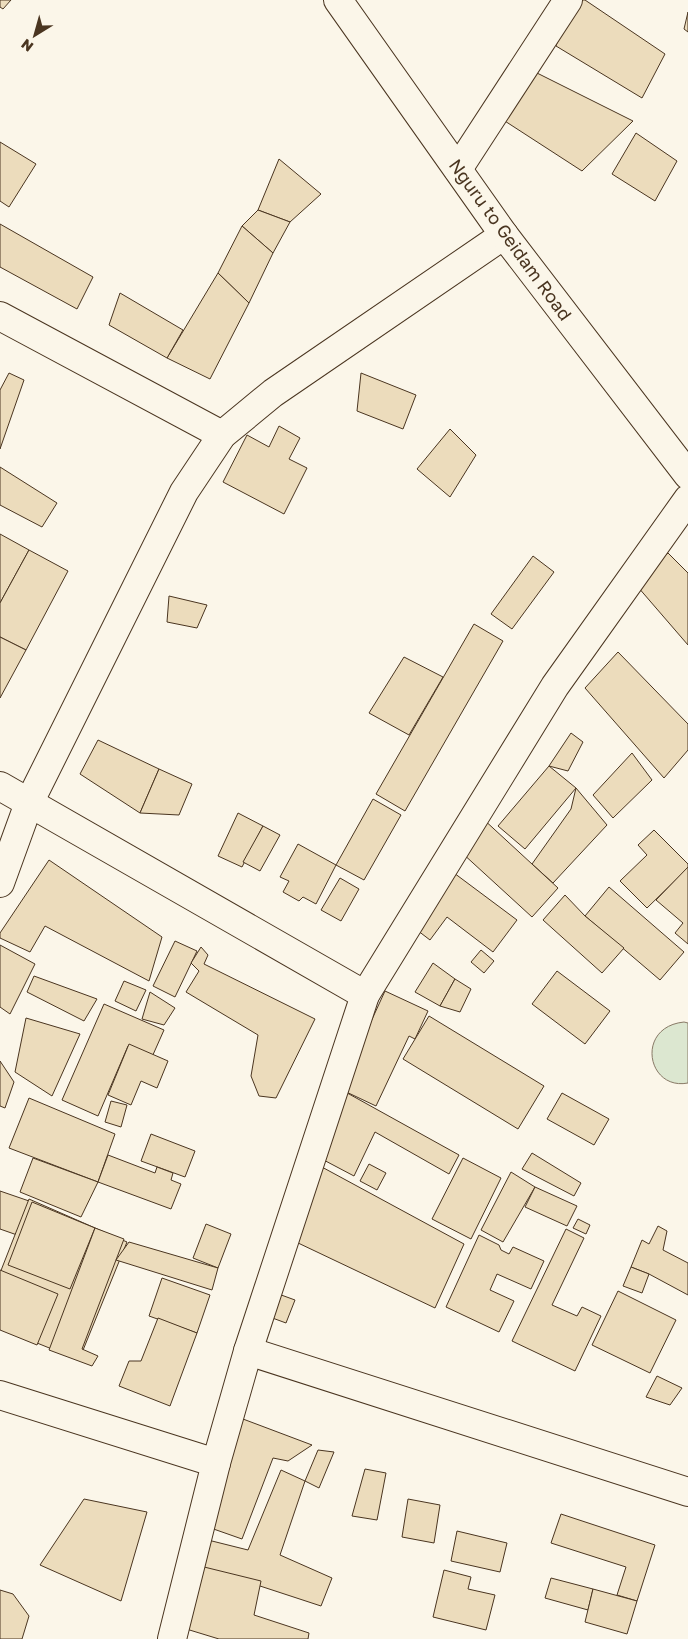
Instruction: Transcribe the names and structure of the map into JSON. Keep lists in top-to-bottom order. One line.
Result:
{"streets":{"street":["Nguru to Geidam Road"]},"north":"bottom left"}
